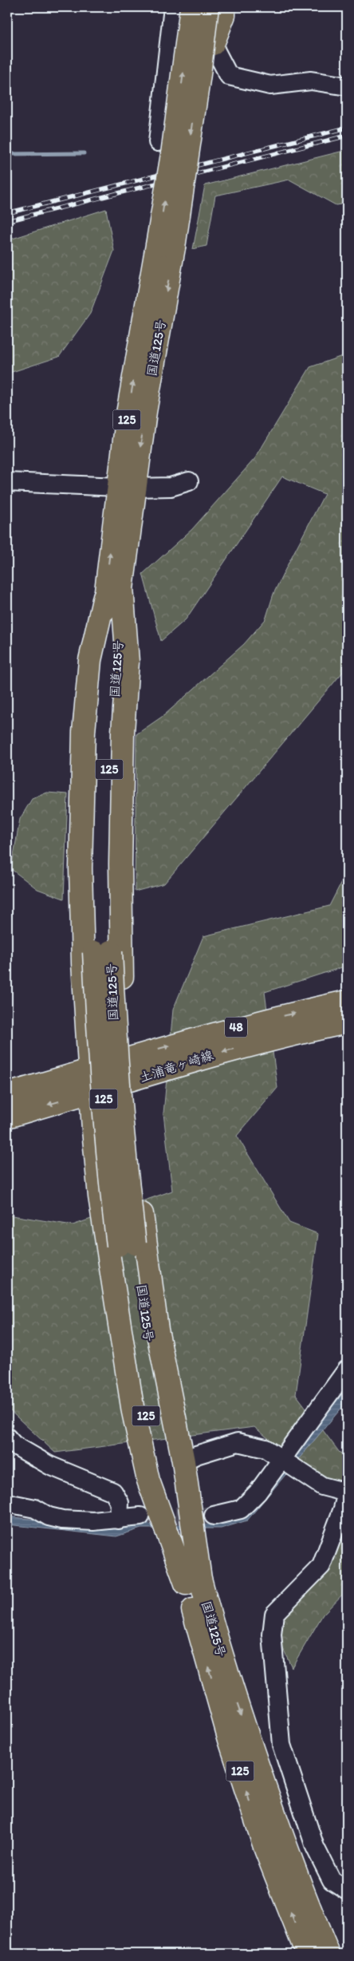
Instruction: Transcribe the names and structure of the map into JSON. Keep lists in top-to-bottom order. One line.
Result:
{"streets":{"main road":["国道125号","125","48","土浦竜ヶ崎線"]}}
